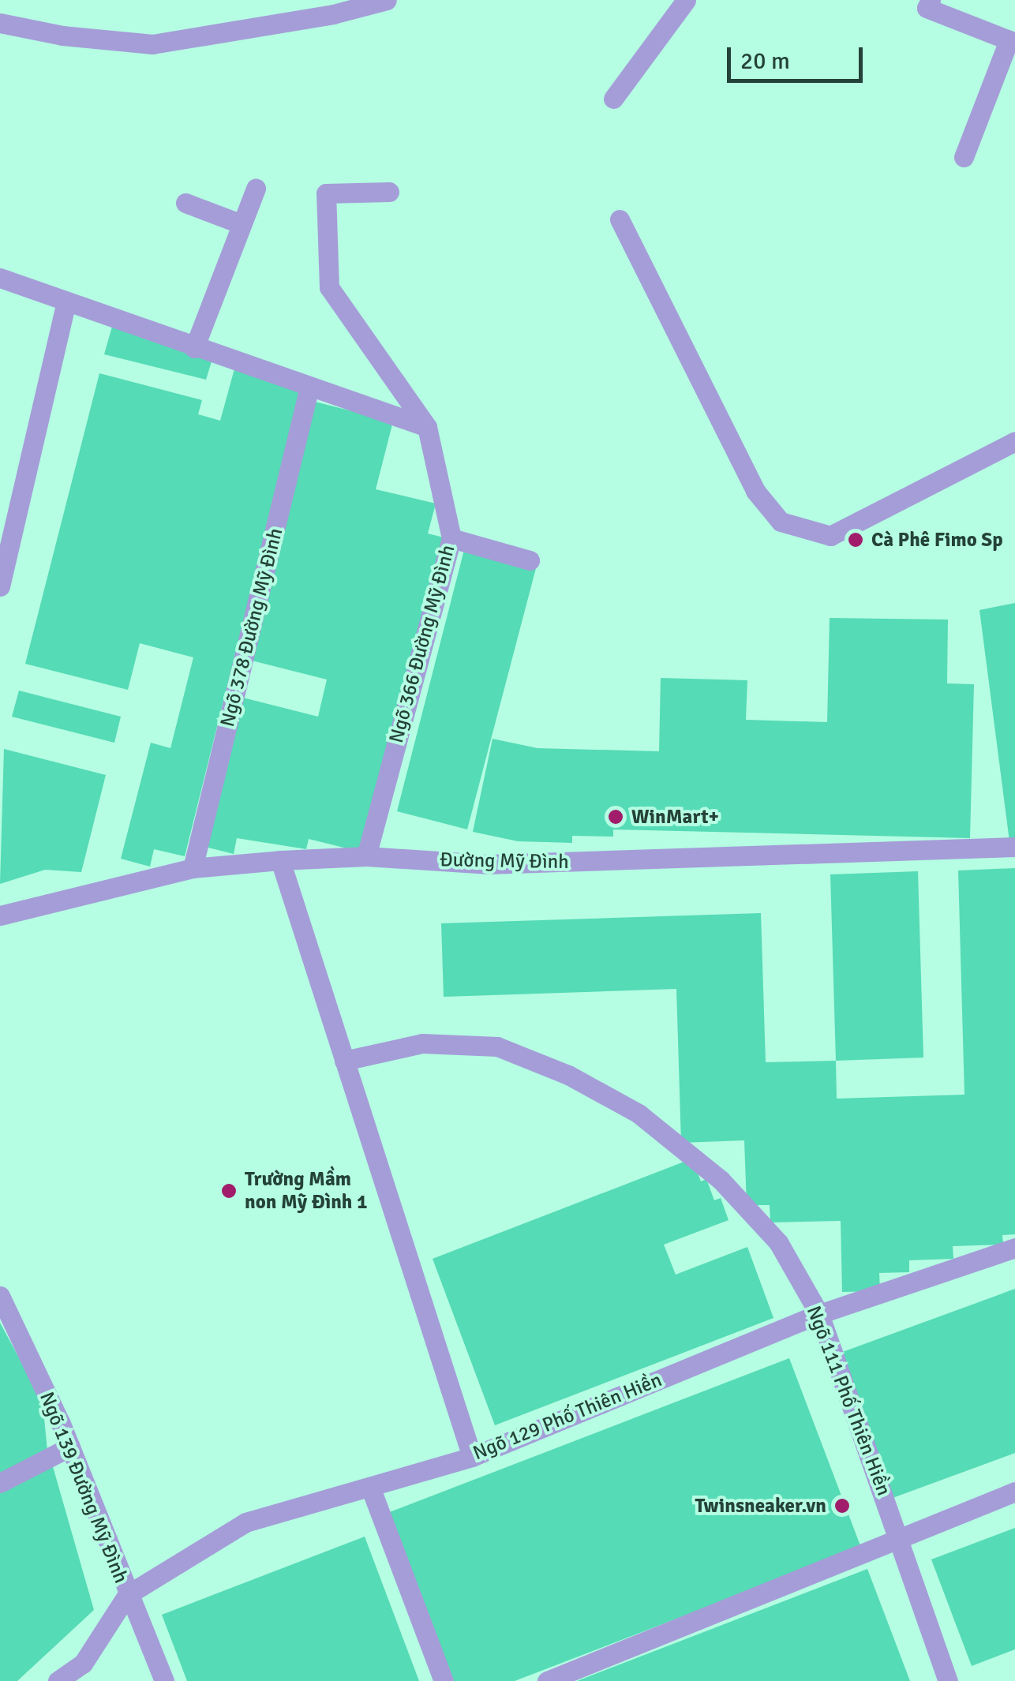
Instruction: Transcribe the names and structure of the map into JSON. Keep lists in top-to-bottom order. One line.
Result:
{"streets":{"street":["Ngõ 378 Đường Mỹ Đình","Ngõ 366 Đường Mỹ Đình","Đường Mỹ Đình","Ngõ 111 Phố Thiên Hiền","Ngõ 129 Phố Thiên Hiền","Ngõ 139 Đường Mỹ Đình"]},"crossings":[["Ngõ 378 Đường Mỹ Đình","Đường Mỹ Đình"],["Ngõ 366 Đường Mỹ Đình","Đường Mỹ Đình"],["Ngõ 111 Phố Thiên Hiền","Ngõ 129 Phố Thiên Hiền"],["Ngõ 129 Phố Thiên Hiền","Ngõ 139 Đường Mỹ Đình"]],"places":["Cà Phê Fimo Sp","WinMart+","Trường Mầm non Mỹ Đình 1","Twinsneaker.vn"],"scale_bar":"20 m"}
